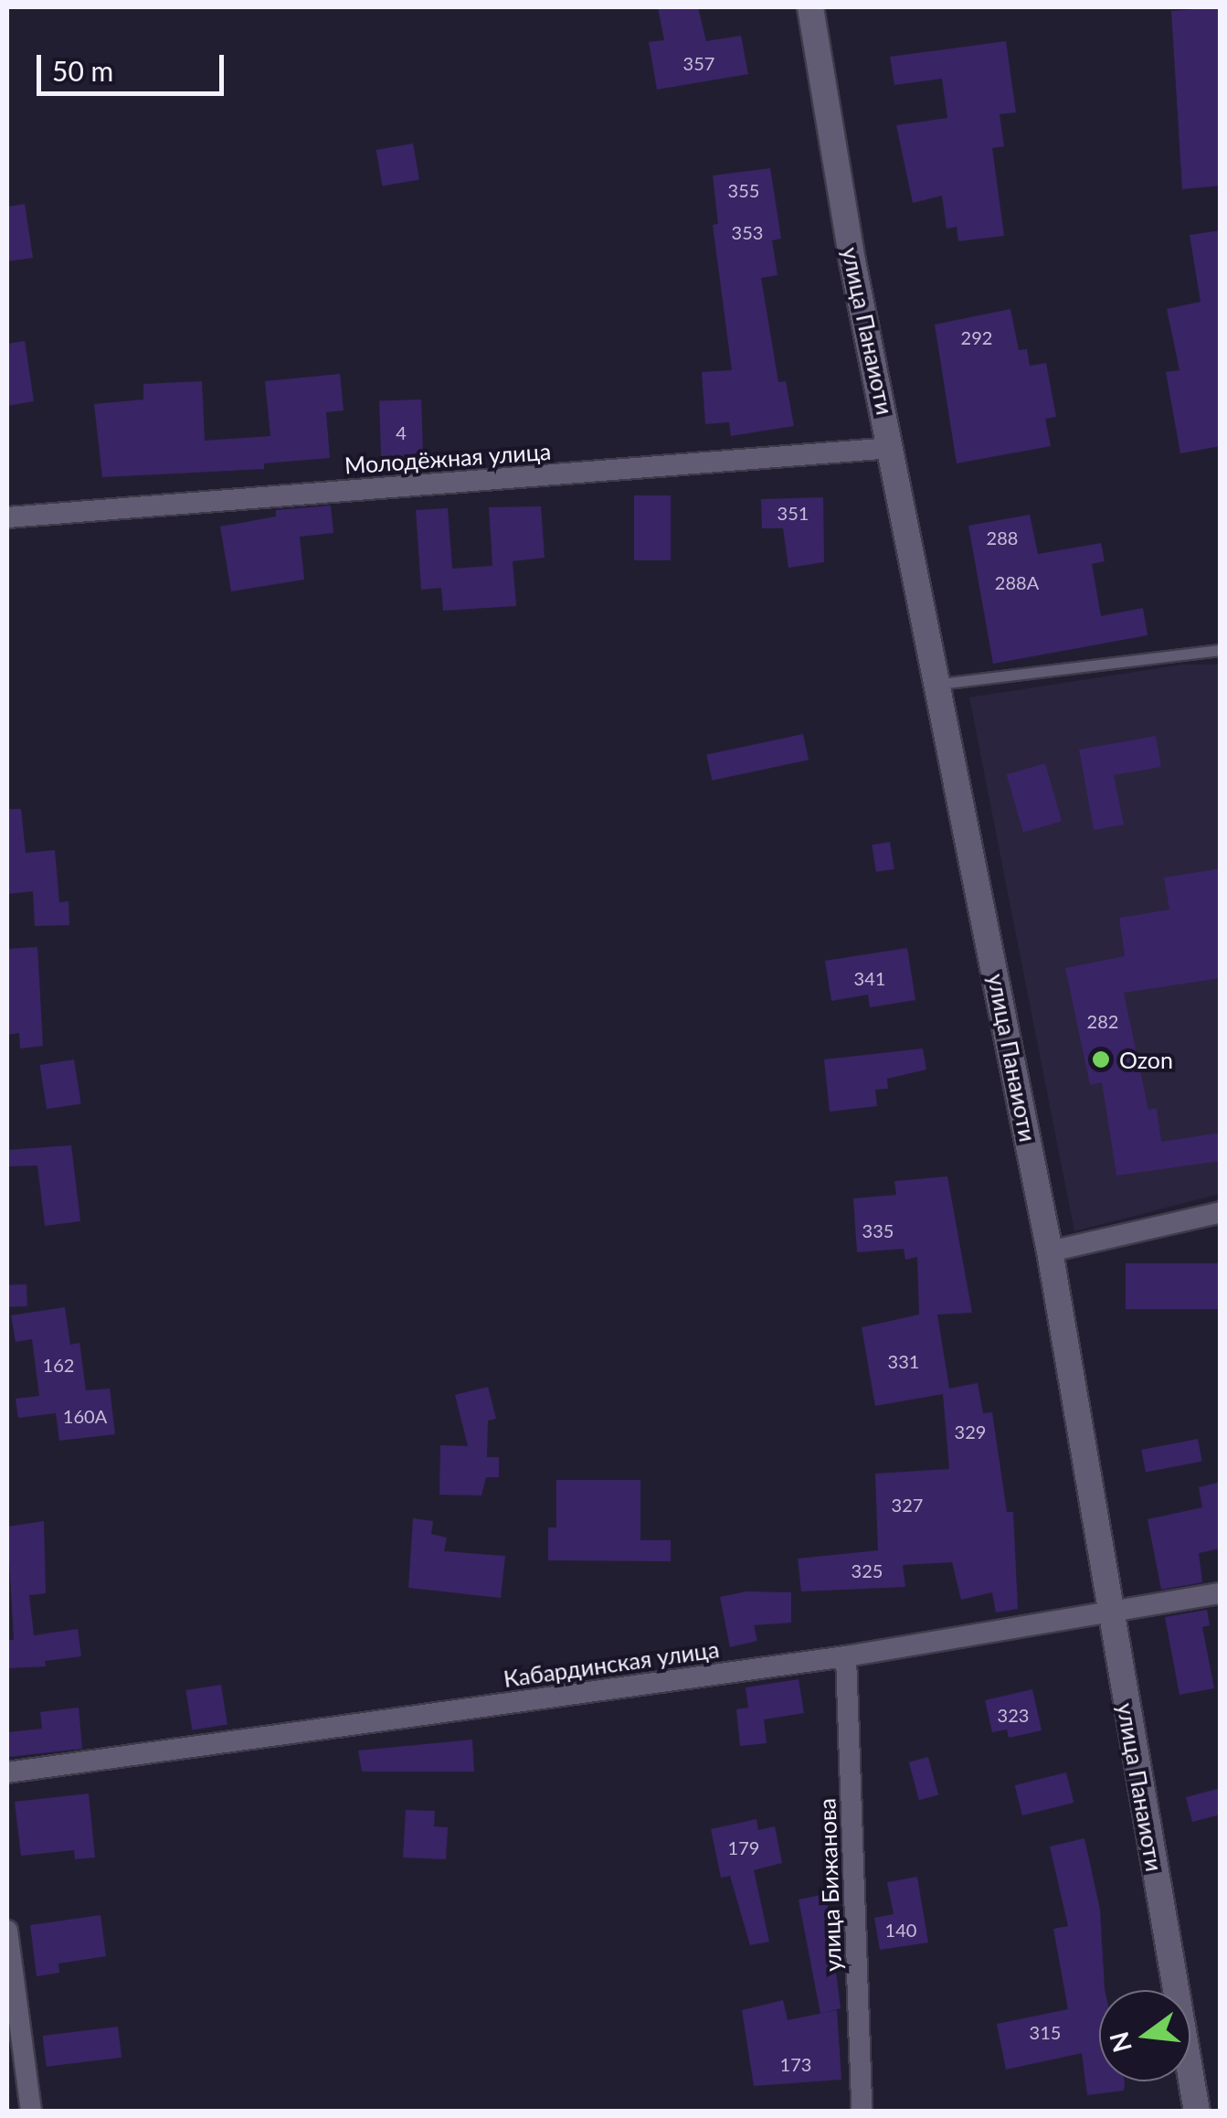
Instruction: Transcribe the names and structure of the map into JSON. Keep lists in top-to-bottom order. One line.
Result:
{"streets":{"street":["улица Панаиоти","Молодёжная улица","Кабардинская улица","улица Бижанова"]},"crossings":[["улица Панаиоти","Молодёжная улица"],["улица Панаиоти","Кабардинская улица"],["Кабардинская улица","улица Бижанова"]],"places":["Ozon"],"house_numbers":["357","355","353","292","4","351","288","288А","341","282","335","331","162","160А","329","327","325","323","179","140","315","173"],"scale_bar":"50 m","north":"left"}
